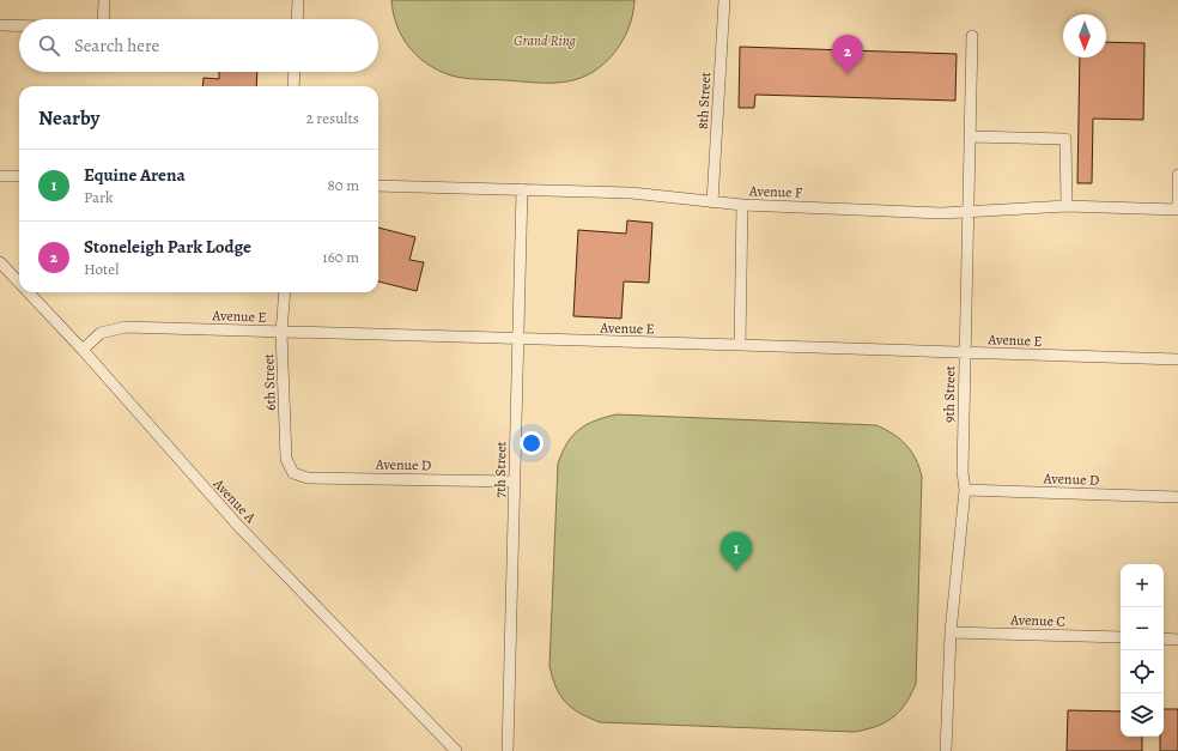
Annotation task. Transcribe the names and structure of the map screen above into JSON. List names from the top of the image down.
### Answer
{
  "streets": {
    "lane": [
      "8th Street",
      "Avenue F",
      "Avenue E",
      "6th Street",
      "9th Street",
      "Avenue D",
      "7th Street",
      "Avenue A",
      "Avenue C"
    ]
  },
  "crossings": [
    ["8th Street", "Avenue F"],
    ["Avenue F", "9th Street"],
    ["Avenue F", "7th Street"],
    ["Avenue E", "6th Street"],
    ["Avenue E", "9th Street"],
    ["Avenue E", "7th Street"],
    ["Avenue E", "Avenue A"],
    ["6th Street", "Avenue D"],
    ["9th Street", "Avenue D"],
    ["9th Street", "Avenue C"],
    ["Avenue D", "7th Street"]
  ],
  "parks": ["Grand Ring"],
  "north": "bottom",
  "page": {
    "search": "Search here",
    "pins": ["2", "1"],
    "heading": ["Nearby", "2 results"],
    "list": [
      {
        "mark": "1",
        "name": "Equine Arena",
        "note": "Park",
        "value": "80 m"
      },
      {
        "mark": "2",
        "name": "Stoneleigh Park Lodge",
        "note": "Hotel",
        "value": "160 m"
      }
    ],
    "map_buttons": ["+", "−"]
  }
}
